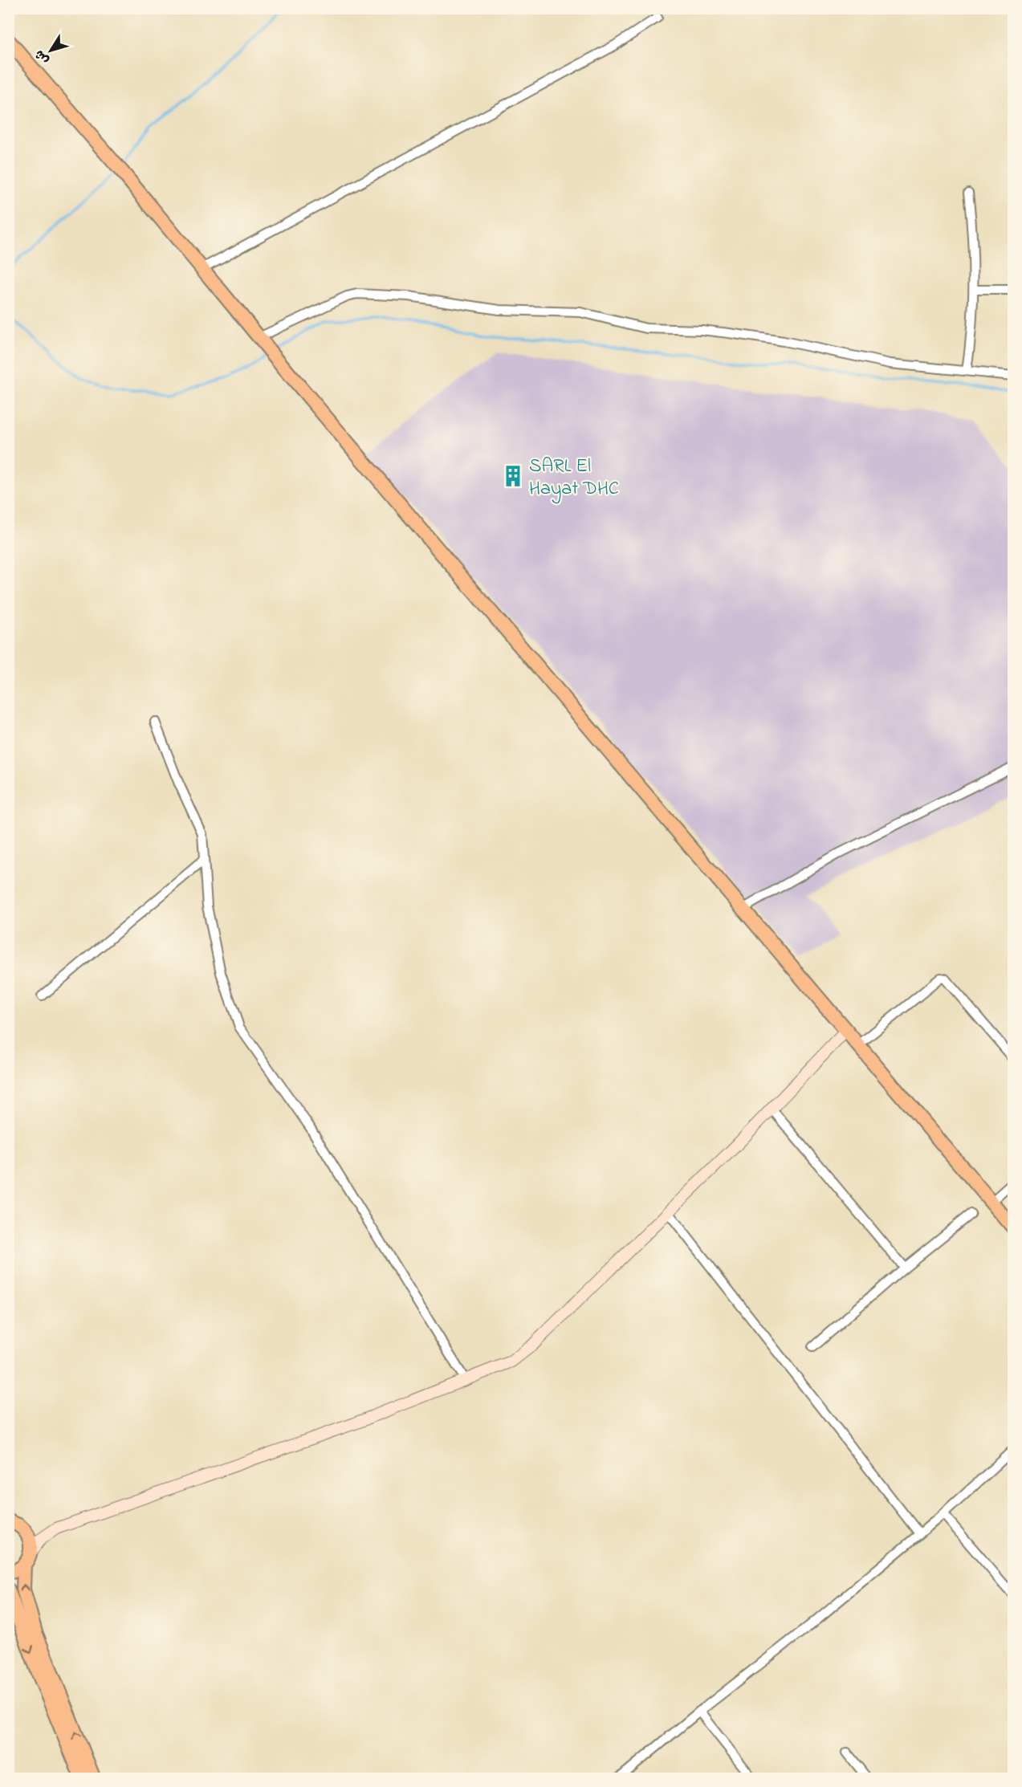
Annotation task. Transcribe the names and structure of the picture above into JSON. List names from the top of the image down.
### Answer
{
  "places": {
    "building": ["SARL El Hayat DHC"]
  },
  "north": "bottom left"
}
